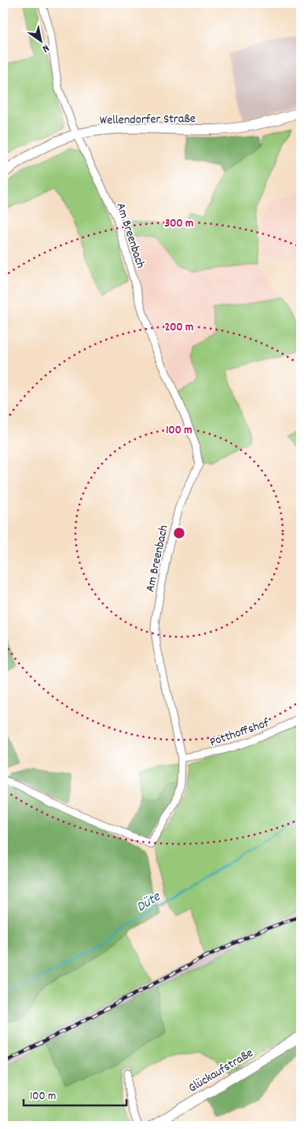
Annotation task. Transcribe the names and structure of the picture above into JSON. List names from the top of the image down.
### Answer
{
  "streets": {
    "street": [
      "Wellendorfer Straße",
      "Am Breenbach",
      "Potthoffshof",
      "Glückaufstraße"
    ]
  },
  "crossings": [
    ["Wellendorfer Straße", "Am Breenbach"],
    ["Am Breenbach", "Potthoffshof"]
  ],
  "water": ["Düte"],
  "scale_bar": "100 m",
  "north": "bottom right",
  "rings": ["300 m", "200 m", "100 m"]
}
